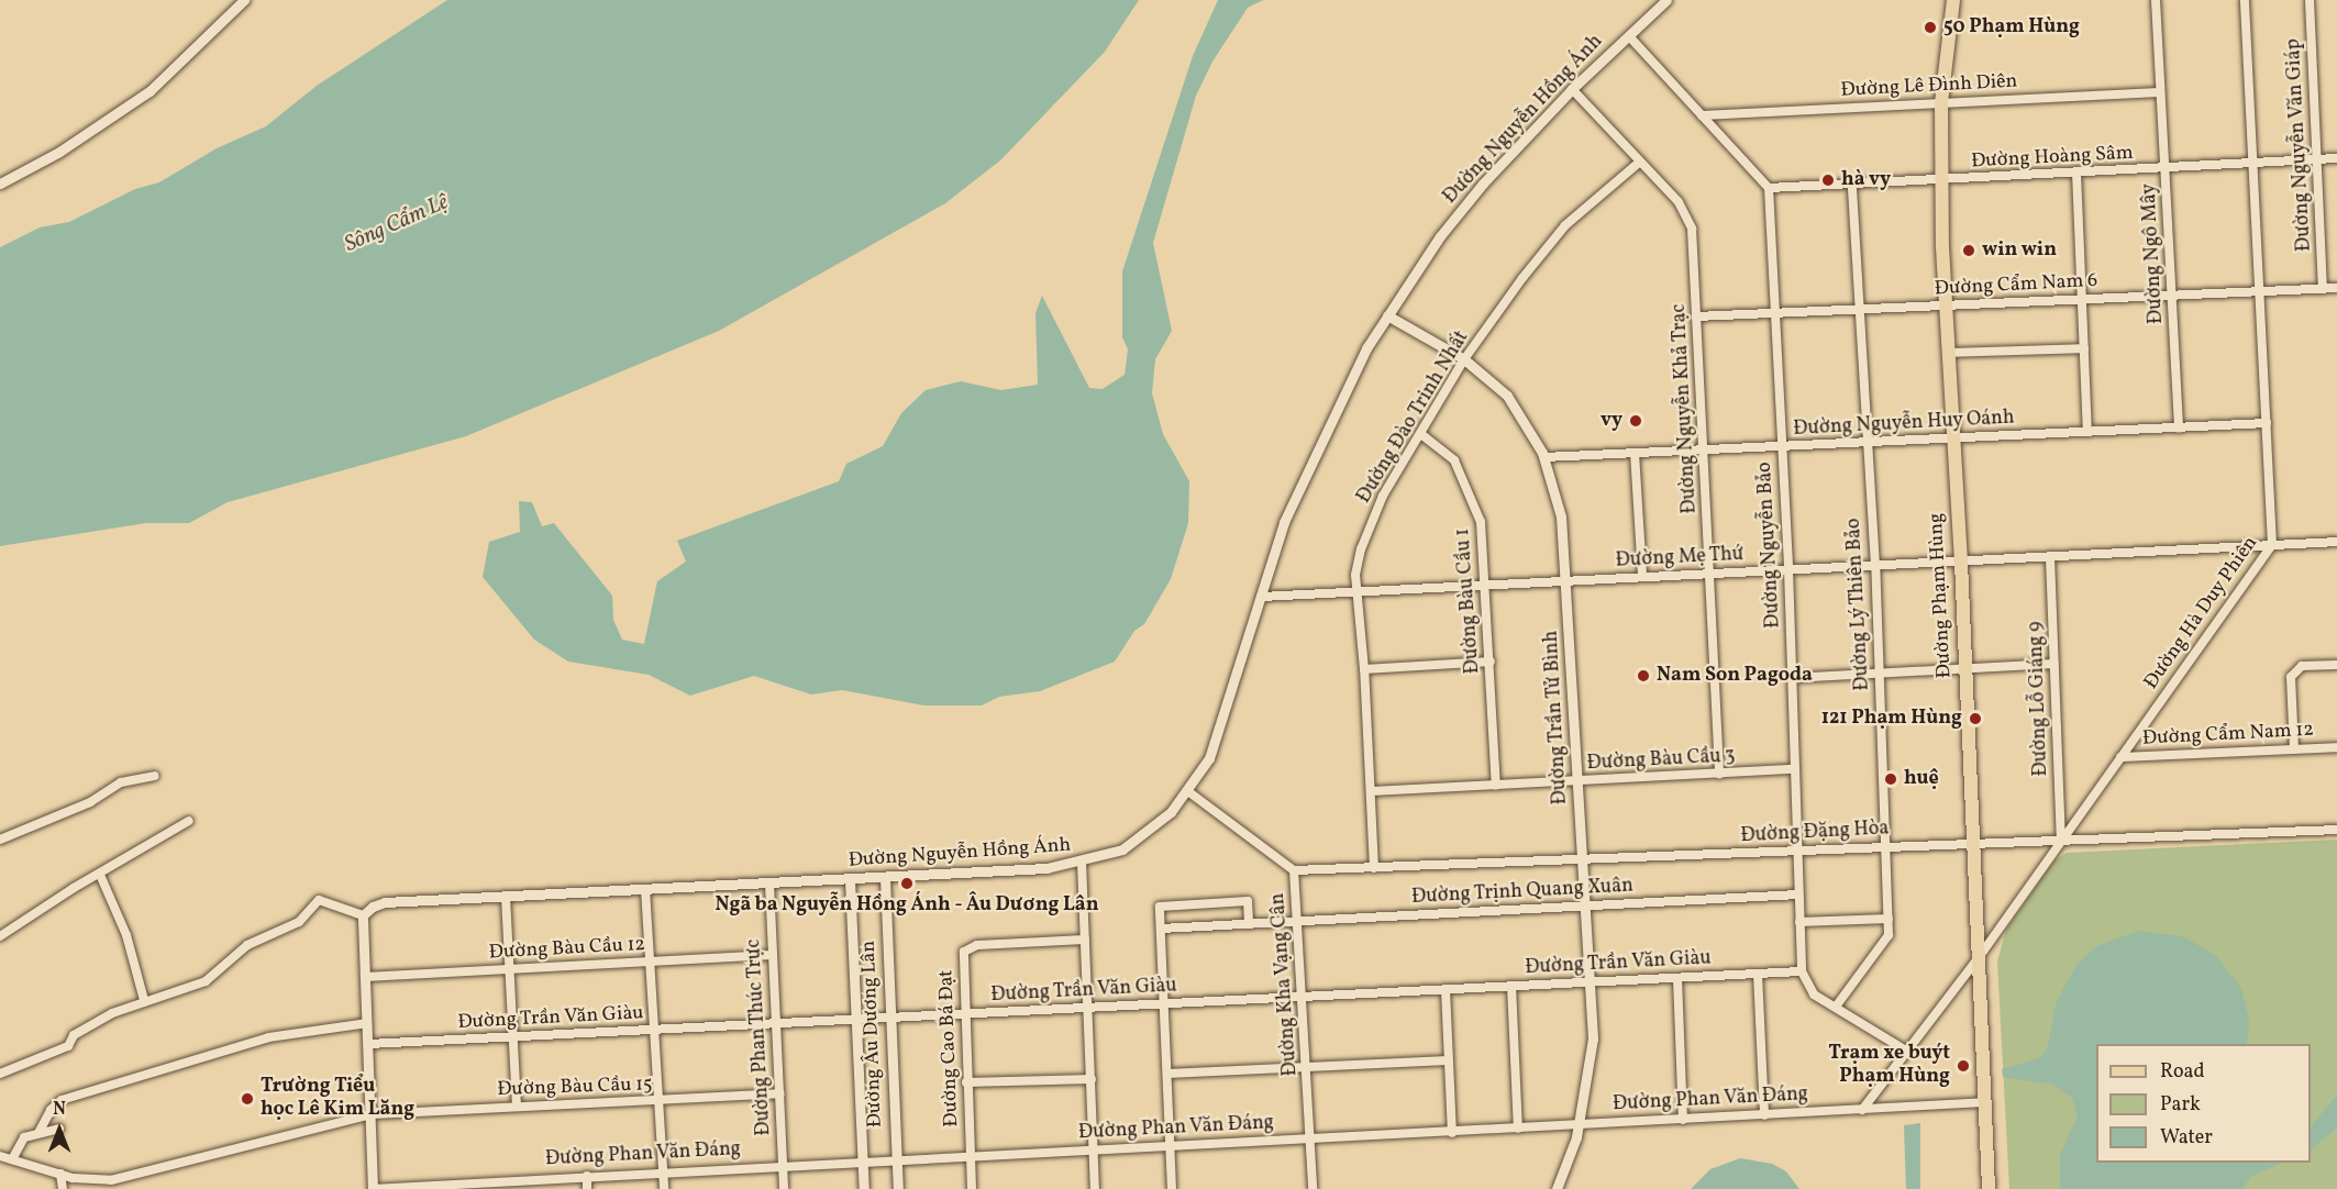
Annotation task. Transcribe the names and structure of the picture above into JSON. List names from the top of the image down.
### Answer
{
  "streets": {
    "main road": ["Đường Phạm Hùng"],
    "street": [
      "Đường Lê Đình Diên",
      "Đường Nguyễn Hồng Ánh",
      "Đường Nguyễn Văn Giáp",
      "Đường Hoàng Sâm",
      "Đường Ngô Mây",
      "Đường Cẩm Nam 6",
      "Đường Nguyễn Khả Trạc",
      "Đường Đào Trinh Nhất",
      "Đường Nguyễn Huy Oánh",
      "Đường Nguyễn Bảo",
      "Đường Mẹ Thứ",
      "Đường Bàu Cầu 1",
      "Đường Lý Thiên Bảo",
      "Đường Hà Duy Phiên",
      "Đường Lỗ Giáng 9",
      "Đường Trần Tử Bình",
      "Đường Cẩm Nam 12",
      "Đường Bàu Cầu 3",
      "Đường Đặng Hòa",
      "Đường Trịnh Quang Xuân",
      "Đường Bàu Cầu 12",
      "Đường Trần Văn Giàu",
      "Đường Kha Vạng Cân",
      "Đường Âu Dương Lân",
      "Đường Phan Thúc Trực",
      "Đường Cao Bá Đạt",
      "Đường Bàu Cầu 15",
      "Đường Phan Văn Đáng"
    ]
  },
  "crossings": [
    ["Đường Lê Đình Diên", "Đường Ngô Mây"],
    ["Đường Lê Đình Diên", "Đường Phạm Hùng"],
    ["Đường Nguyễn Hồng Ánh", "Đường Nguyễn Khả Trạc"],
    ["Đường Nguyễn Hồng Ánh", "Đường Mẹ Thứ"],
    ["Đường Nguyễn Hồng Ánh", "Đường Trần Tử Bình"],
    ["Đường Nguyễn Hồng Ánh", "Đường Kha Vạng Cân"],
    ["Đường Nguyễn Hồng Ánh", "Đường Âu Dương Lân"],
    ["Đường Nguyễn Hồng Ánh", "Đường Phan Thúc Trực"],
    ["Đường Nguyễn Văn Giáp", "Đường Hoàng Sâm"],
    ["Đường Nguyễn Văn Giáp", "Đường Cẩm Nam 6"],
    ["Đường Hoàng Sâm", "Đường Ngô Mây"],
    ["Đường Hoàng Sâm", "Đường Nguyễn Bảo"],
    ["Đường Hoàng Sâm", "Đường Phạm Hùng"],
    ["Đường Hoàng Sâm", "Đường Lý Thiên Bảo"],
    ["Đường Hoàng Sâm", "Đường Hà Duy Phiên"],
    ["Đường Ngô Mây", "Đường Cẩm Nam 6"],
    ["Đường Ngô Mây", "Đường Nguyễn Huy Oánh"],
    ["Đường Cẩm Nam 6", "Đường Nguyễn Khả Trạc"],
    ["Đường Cẩm Nam 6", "Đường Nguyễn Bảo"],
    ["Đường Cẩm Nam 6", "Đường Phạm Hùng"],
    ["Đường Cẩm Nam 6", "Đường Lý Thiên Bảo"],
    ["Đường Cẩm Nam 6", "Đường Hà Duy Phiên"],
    ["Đường Nguyễn Khả Trạc", "Đường Đào Trinh Nhất"],
    ["Đường Nguyễn Khả Trạc", "Đường Nguyễn Huy Oánh"],
    ["Đường Nguyễn Khả Trạc", "Đường Mẹ Thứ"],
    ["Đường Nguyễn Khả Trạc", "Đường Bàu Cầu 3"],
    ["Đường Đào Trinh Nhất", "Đường Mẹ Thứ"],
    ["Đường Đào Trinh Nhất", "Đường Bàu Cầu 1"],
    ["Đường Đào Trinh Nhất", "Đường Trần Tử Bình"],
    ["Đường Đào Trinh Nhất", "Đường Bàu Cầu 3"],
    ["Đường Đào Trinh Nhất", "Đường Đặng Hòa"],
    ["Đường Nguyễn Huy Oánh", "Đường Nguyễn Bảo"],
    ["Đường Nguyễn Huy Oánh", "Đường Phạm Hùng"],
    ["Đường Nguyễn Huy Oánh", "Đường Lý Thiên Bảo"],
    ["Đường Nguyễn Huy Oánh", "Đường Hà Duy Phiên"],
    ["Đường Nguyễn Huy Oánh", "Đường Trần Tử Bình"],
    ["Đường Nguyễn Bảo", "Đường Mẹ Thứ"],
    ["Đường Nguyễn Bảo", "Đường Bàu Cầu 3"],
    ["Đường Nguyễn Bảo", "Đường Đặng Hòa"],
    ["Đường Nguyễn Bảo", "Đường Trịnh Quang Xuân"],
    ["Đường Nguyễn Bảo", "Đường Trần Văn Giàu"],
    ["Đường Mẹ Thứ", "Đường Phạm Hùng"],
    ["Đường Mẹ Thứ", "Đường Bàu Cầu 1"],
    ["Đường Mẹ Thứ", "Đường Lý Thiên Bảo"],
    ["Đường Mẹ Thứ", "Đường Hà Duy Phiên"],
    ["Đường Mẹ Thứ", "Đường Lỗ Giáng 9"],
    ["Đường Mẹ Thứ", "Đường Trần Tử Bình"],
    ["Đường Phạm Hùng", "Đường Hà Duy Phiên"],
    ["Đường Phạm Hùng", "Đường Đặng Hòa"],
    ["Đường Phạm Hùng", "Đường Phan Văn Đáng"],
    ["Đường Bàu Cầu 1", "Đường Bàu Cầu 3"],
    ["Đường Lý Thiên Bảo", "Đường Đặng Hòa"],
    ["Đường Hà Duy Phiên", "Đường Lỗ Giáng 9"],
    ["Đường Hà Duy Phiên", "Đường Cẩm Nam 12"],
    ["Đường Hà Duy Phiên", "Đường Đặng Hòa"],
    ["Đường Hà Duy Phiên", "Đường Phan Văn Đáng"],
    ["Đường Lỗ Giáng 9", "Đường Đặng Hòa"],
    ["Đường Trần Tử Bình", "Đường Bàu Cầu 3"],
    ["Đường Trần Tử Bình", "Đường Đặng Hòa"],
    ["Đường Trần Tử Bình", "Đường Trịnh Quang Xuân"],
    ["Đường Trần Tử Bình", "Đường Trần Văn Giàu"],
    ["Đường Trần Tử Bình", "Đường Phan Văn Đáng"],
    ["Đường Đặng Hòa", "Đường Kha Vạng Cân"],
    ["Đường Trịnh Quang Xuân", "Đường Kha Vạng Cân"],
    ["Đường Bàu Cầu 12", "Đường Phan Thúc Trực"],
    ["Đường Trần Văn Giàu", "Đường Kha Vạng Cân"],
    ["Đường Trần Văn Giàu", "Đường Âu Dương Lân"],
    ["Đường Trần Văn Giàu", "Đường Phan Thúc Trực"],
    ["Đường Trần Văn Giàu", "Đường Cao Bá Đạt"],
    ["Đường Kha Vạng Cân", "Đường Phan Văn Đáng"],
    ["Đường Âu Dương Lân", "Đường Phan Văn Đáng"],
    ["Đường Phan Thúc Trực", "Đường Bàu Cầu 15"],
    ["Đường Phan Thúc Trực", "Đường Phan Văn Đáng"],
    ["Đường Cao Bá Đạt", "Đường Phan Văn Đáng"]
  ],
  "water": ["Sông Cẩm Lệ"],
  "places": [
    "50 Phạm Hùng",
    "hà vy",
    "win win",
    "vy",
    "Nam Son Pagoda",
    "121 Phạm Hùng",
    "huệ",
    "Ngã ba Nguyễn Hồng Ánh - Âu Dương Lân",
    "Trạm xe buýt Phạm Hùng",
    "Trường Tiểu học Lê Kim Lăng"
  ],
  "legend": ["Road", "Park", "Water"],
  "north": "top"
}
